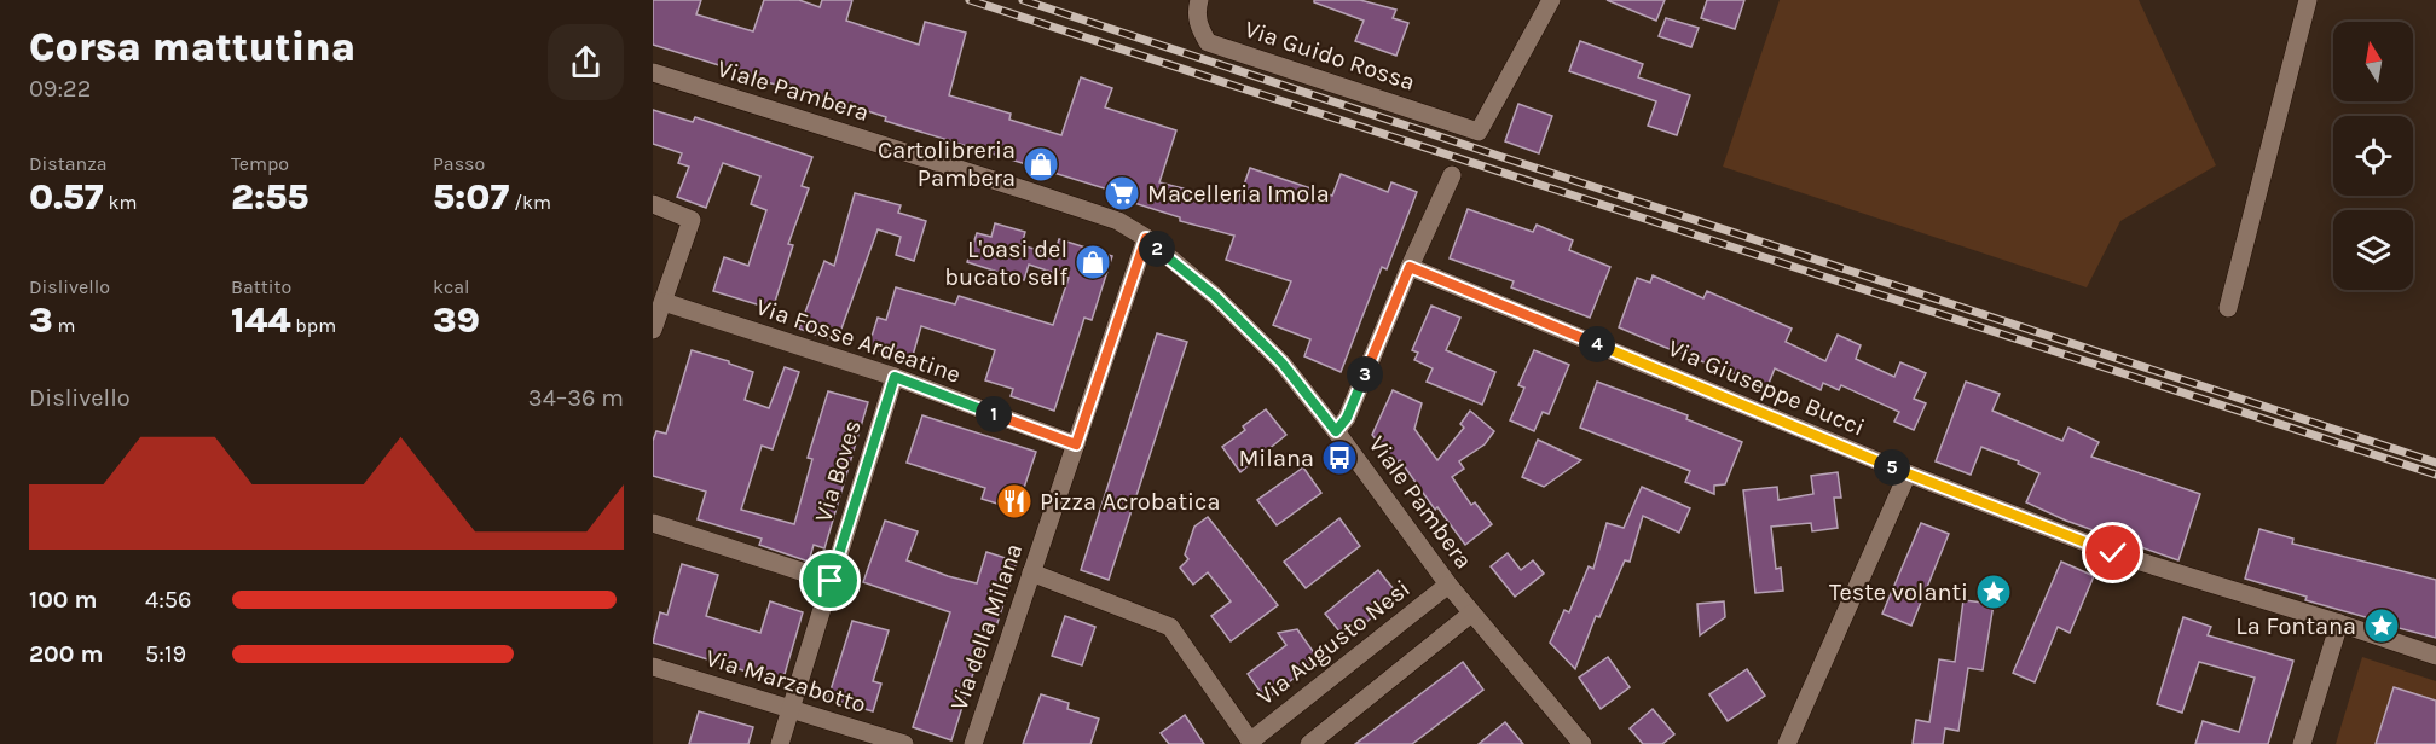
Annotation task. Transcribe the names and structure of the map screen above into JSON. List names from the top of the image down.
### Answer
{
  "streets": {
    "street": [
      "Via Guido Rossa",
      "Viale Pambera",
      "Via Fosse Ardeatine",
      "Via Giuseppe Bucci",
      "Via Boves",
      "Via della Milana",
      "Via Augusto Nesi",
      "Via Marzabotto"
    ]
  },
  "crossings": [
    ["Viale Pambera", "Via della Milana"],
    ["Viale Pambera", "Via Augusto Nesi"],
    ["Via Fosse Ardeatine", "Via Boves"],
    ["Via Fosse Ardeatine", "Via della Milana"],
    ["Via Boves", "Via Marzabotto"]
  ],
  "places": {
    "shop": ["Cartolibreria Pambera", "L'oasi del bucato self"],
    "supermarket": ["Macelleria Imola"],
    "bus stop": ["Milana"],
    "restaurant": ["Pizza Acrobatica"],
    "place": ["Teste volanti", "La Fontana"]
  },
  "north": "top",
  "page": {
    "heading": ["Corsa mattutina", "09:22"],
    "stats": [
      ["Distanza", "0.57 km"],
      ["Tempo", "2:55"],
      ["Passo", "5:07 /km"],
      ["Dislivello", "3 m"],
      ["Battito", "144 bpm"],
      ["kcal", "39"]
    ],
    "pins": [
      "2",
      "4",
      "3",
      "1",
      "5"
    ],
    "chart": ["Dislivello", "34–36 m"],
    "list": [
      {
        "name": "100 m",
        "note": "4:56"
      },
      {
        "name": "200 m",
        "note": "5:19"
      }
    ]
  }
}
